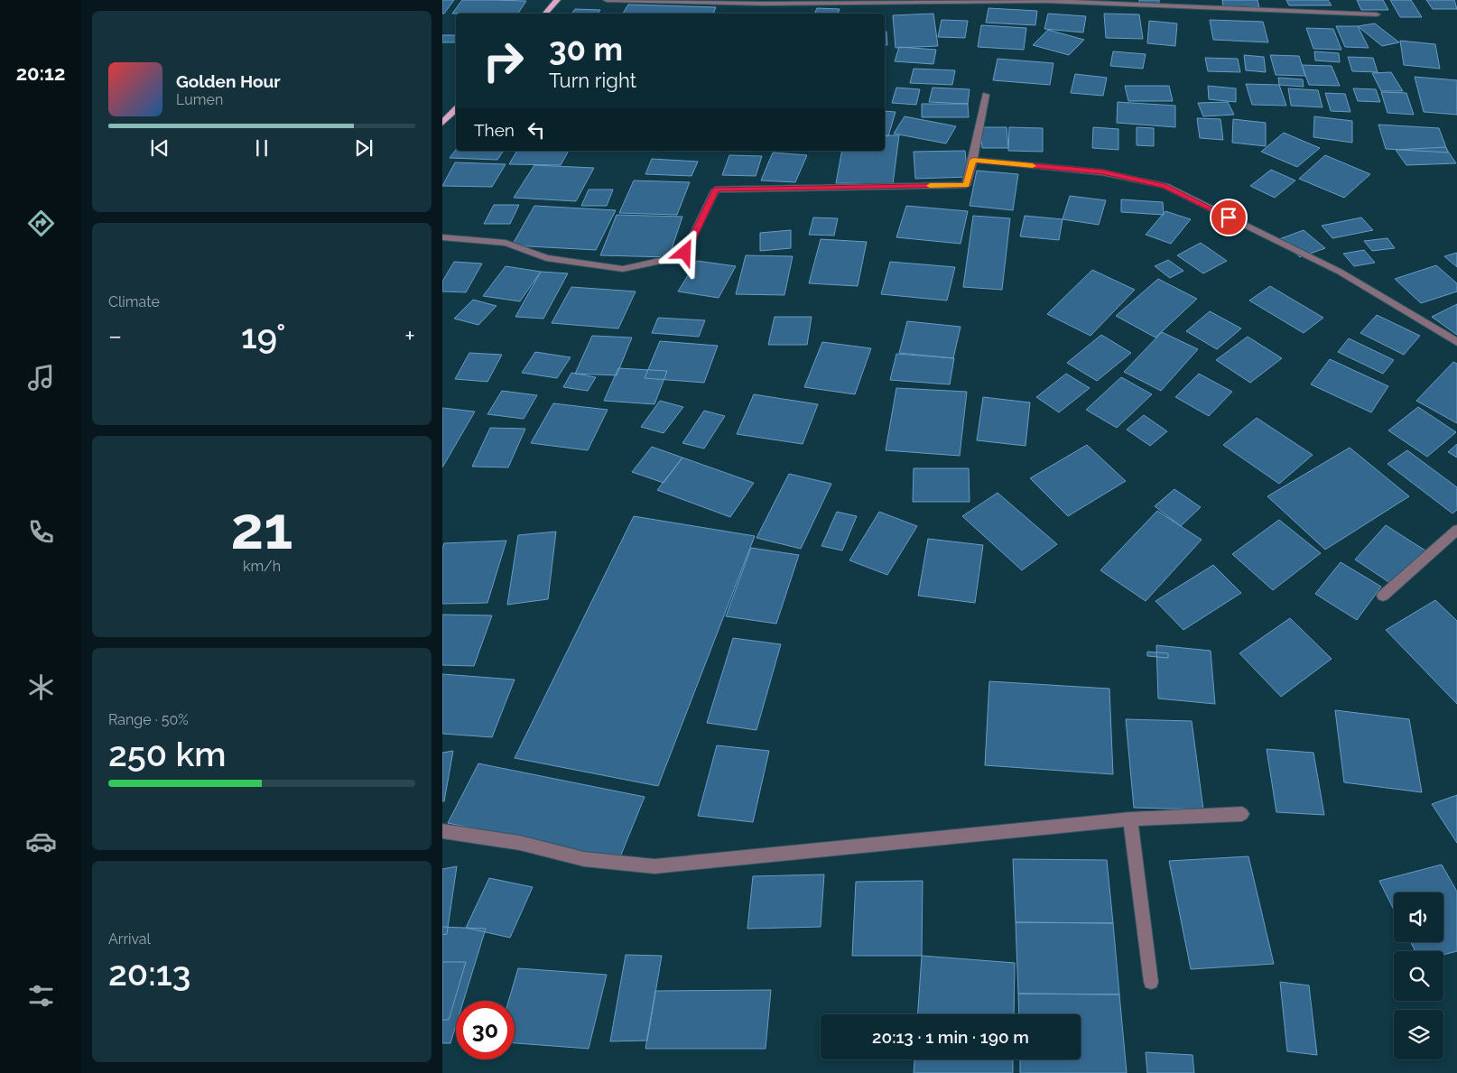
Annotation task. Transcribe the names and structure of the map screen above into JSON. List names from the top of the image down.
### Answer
{
  "page": {
    "tabs": "20:12",
    "turn": ["30 m", "Turn right"],
    "song": ["Golden Hour", "Lumen"],
    "then": "Then",
    "tile": [
      "Climate",
      ["21", "km/h"],
      ["Range · 50%", "250 km"],
      ["Arrival", "20:13"]
    ],
    "heat": ["−", "19°", "+"],
    "limit": "30",
    "trip": "20:13 · 1 min · 190 m"
  }
}
